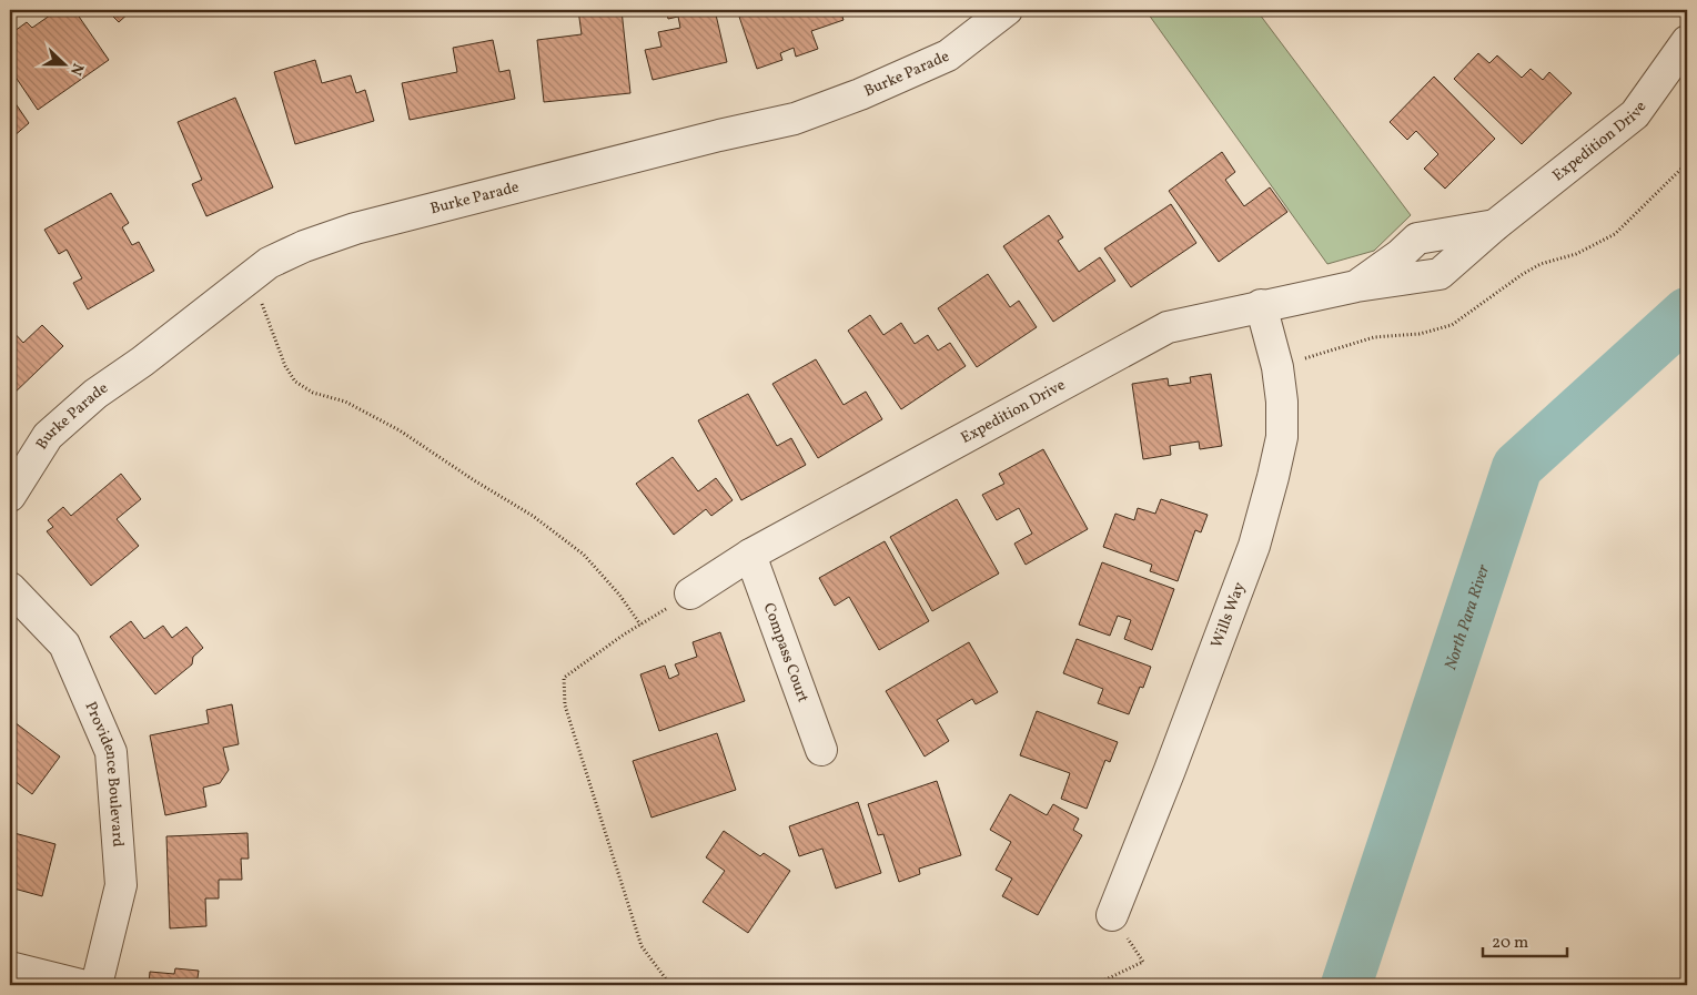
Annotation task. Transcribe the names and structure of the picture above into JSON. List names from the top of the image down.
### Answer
{
  "streets": {
    "street": [
      "Burke Parade",
      "Expedition Drive",
      "Wills Way",
      "Compass Court",
      "Providence Boulevard"
    ]
  },
  "crossings": [
    ["Expedition Drive", "Wills Way"],
    ["Expedition Drive", "Compass Court"]
  ],
  "water": ["North Para River"],
  "scale_bar": "20 m",
  "north": "right"
}
